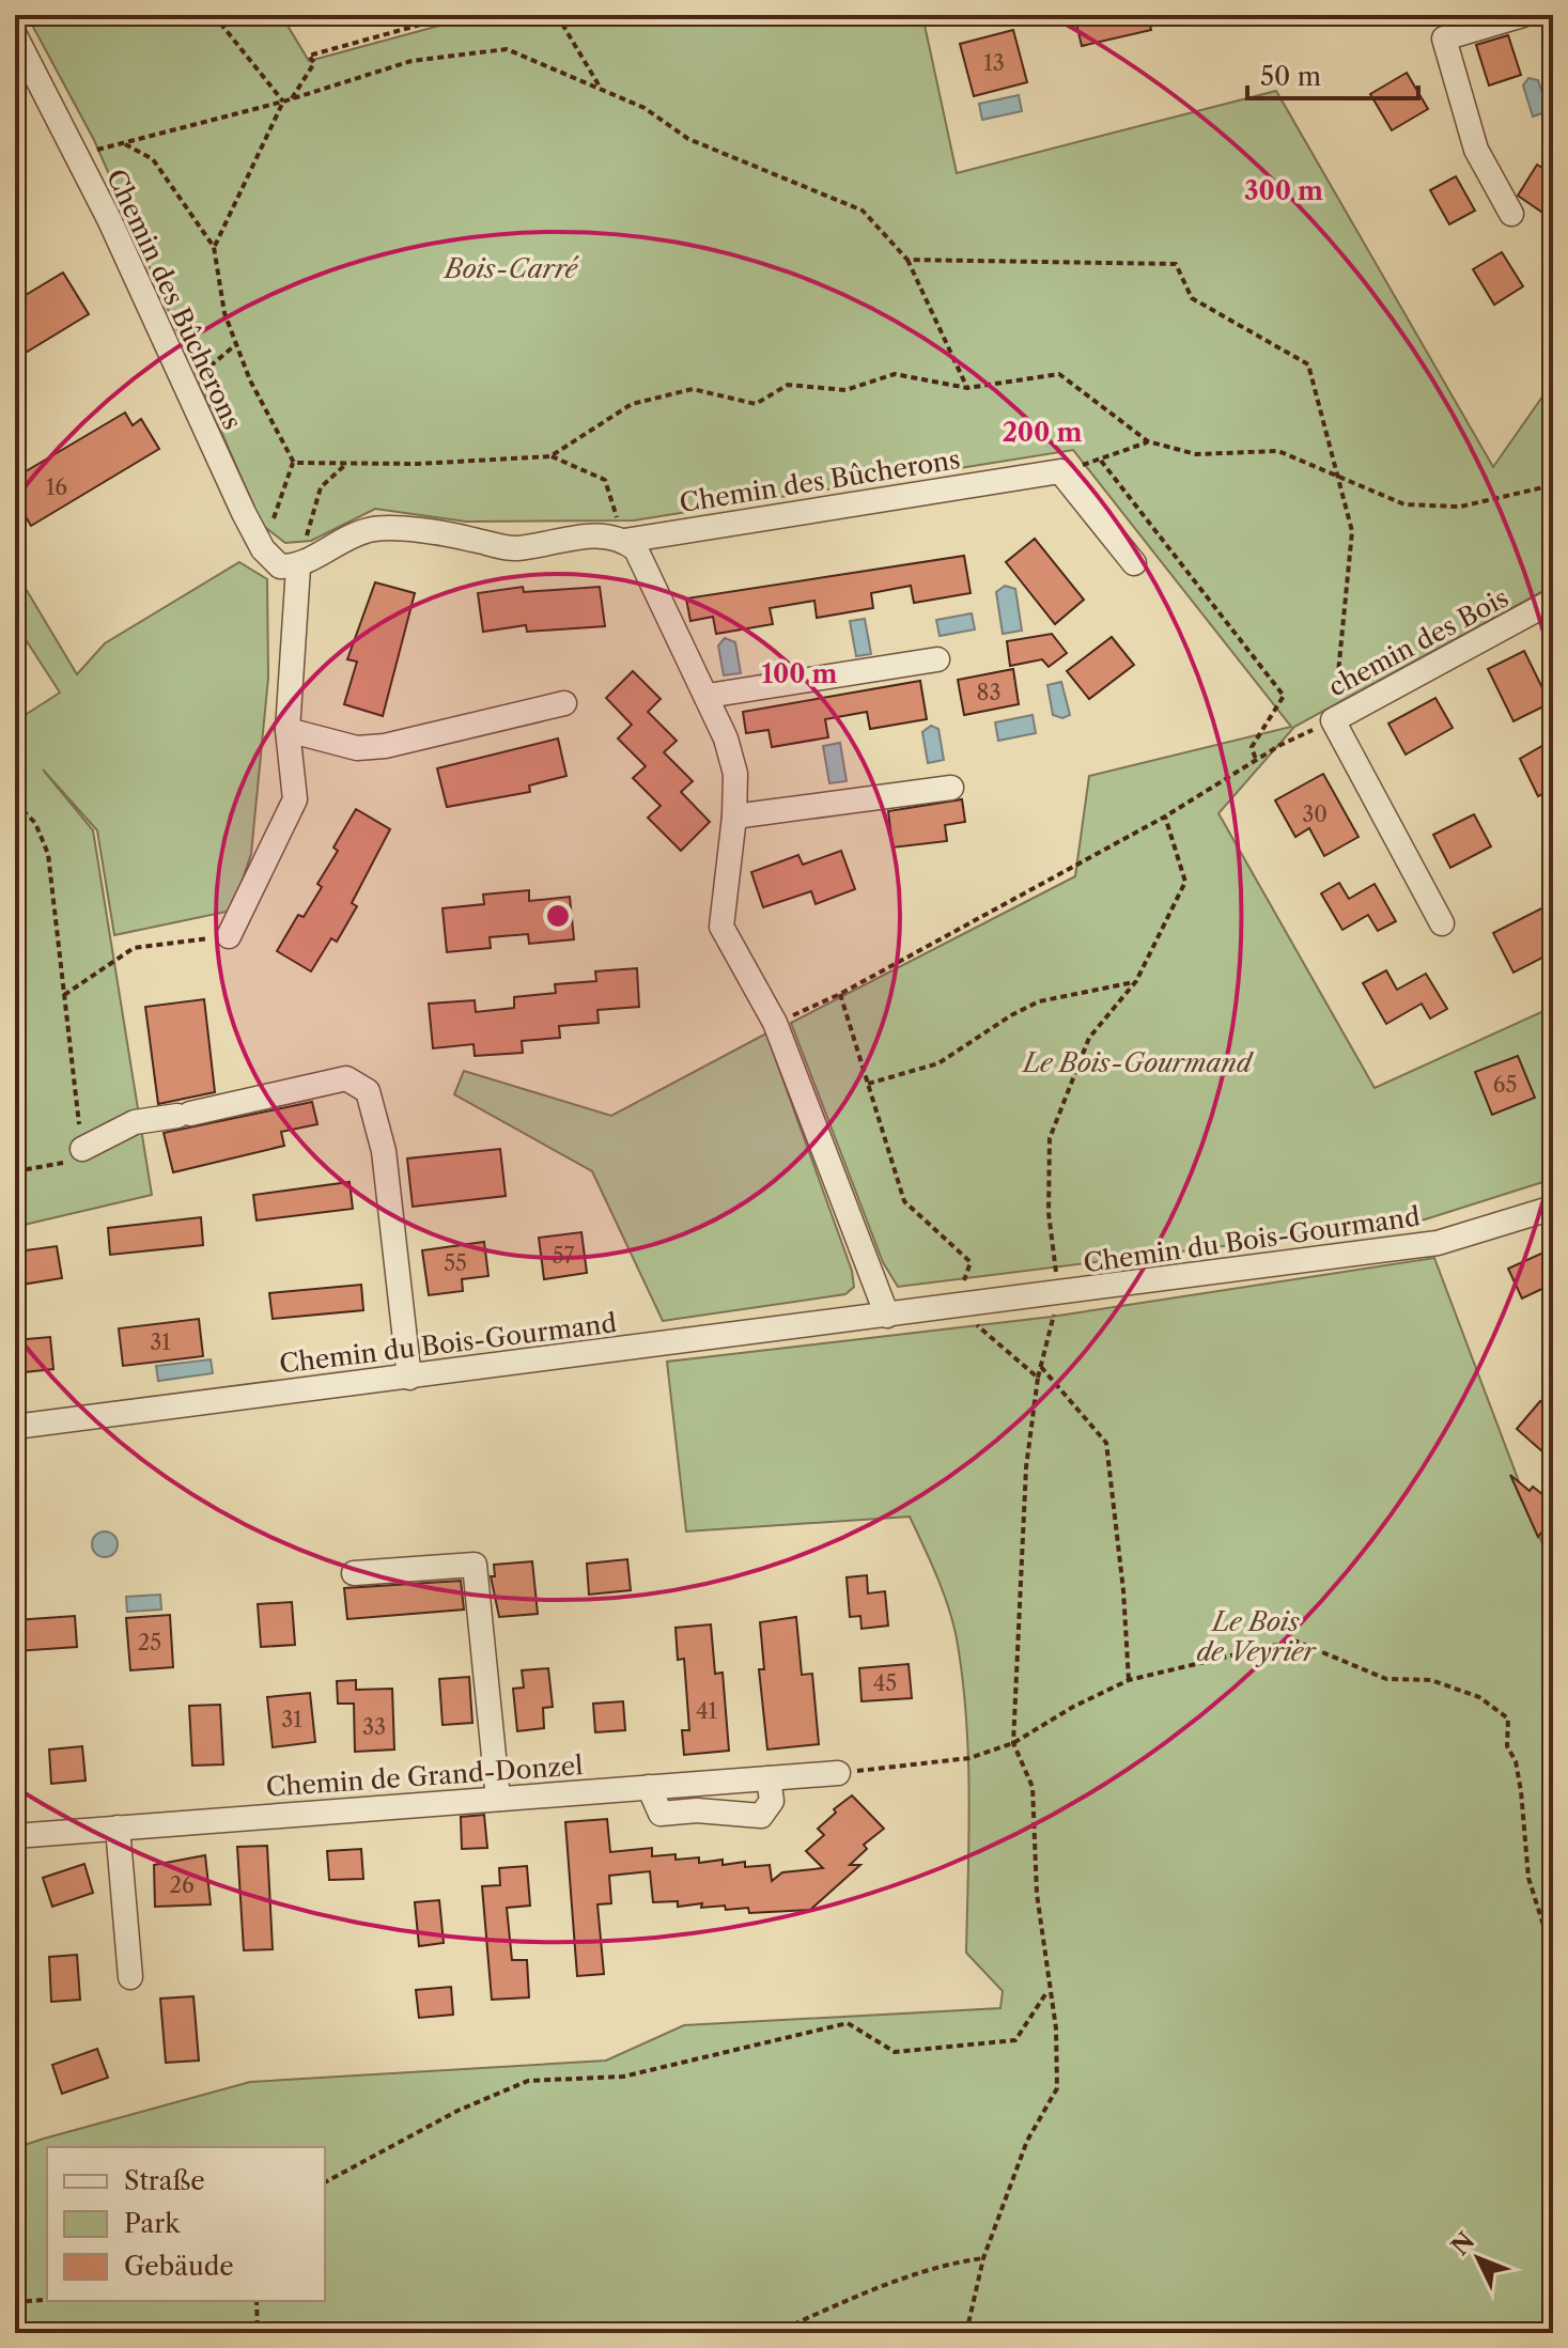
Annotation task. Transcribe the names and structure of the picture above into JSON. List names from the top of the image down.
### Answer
{
  "streets": {
    "street": [
      "Chemin des Bûcherons",
      "chemin des Bois",
      "Chemin du Bois-Gourmand",
      "Chemin de Grand-Donzel"
    ]
  },
  "parks": ["Bois-Carré", "Le Bois-Gourmand", "Le Bois de Veyrier"],
  "house_numbers": [
    "13",
    "16",
    "83",
    "30",
    "65",
    "57",
    "55",
    "31",
    "25",
    "45",
    "41",
    "31",
    "33",
    "26"
  ],
  "legend": ["Straße", "Park", "Gebäude"],
  "scale_bar": "50 m",
  "north": "top left",
  "rings": ["300 m", "200 m", "100 m"]
}
